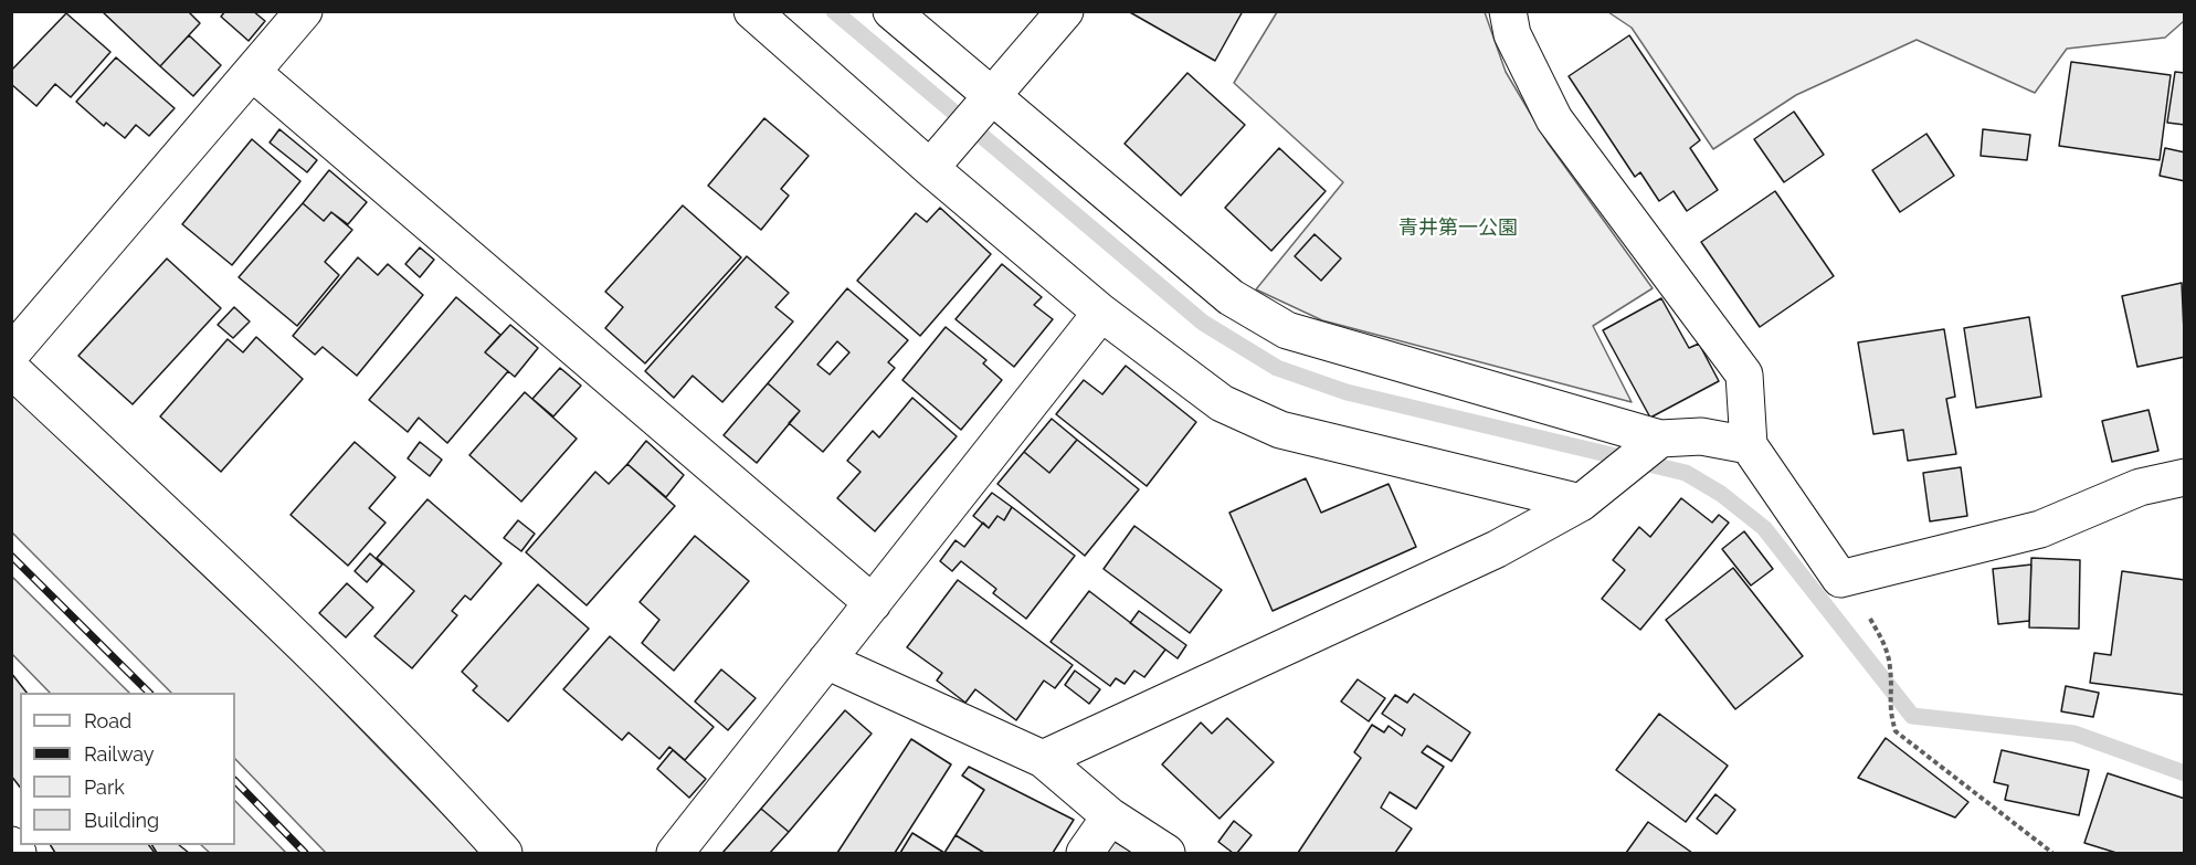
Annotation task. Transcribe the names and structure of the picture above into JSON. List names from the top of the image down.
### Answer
{
  "parks": ["青井第一公園"],
  "legend": [
    "Road",
    "Railway",
    "Park",
    "Building"
  ]
}
